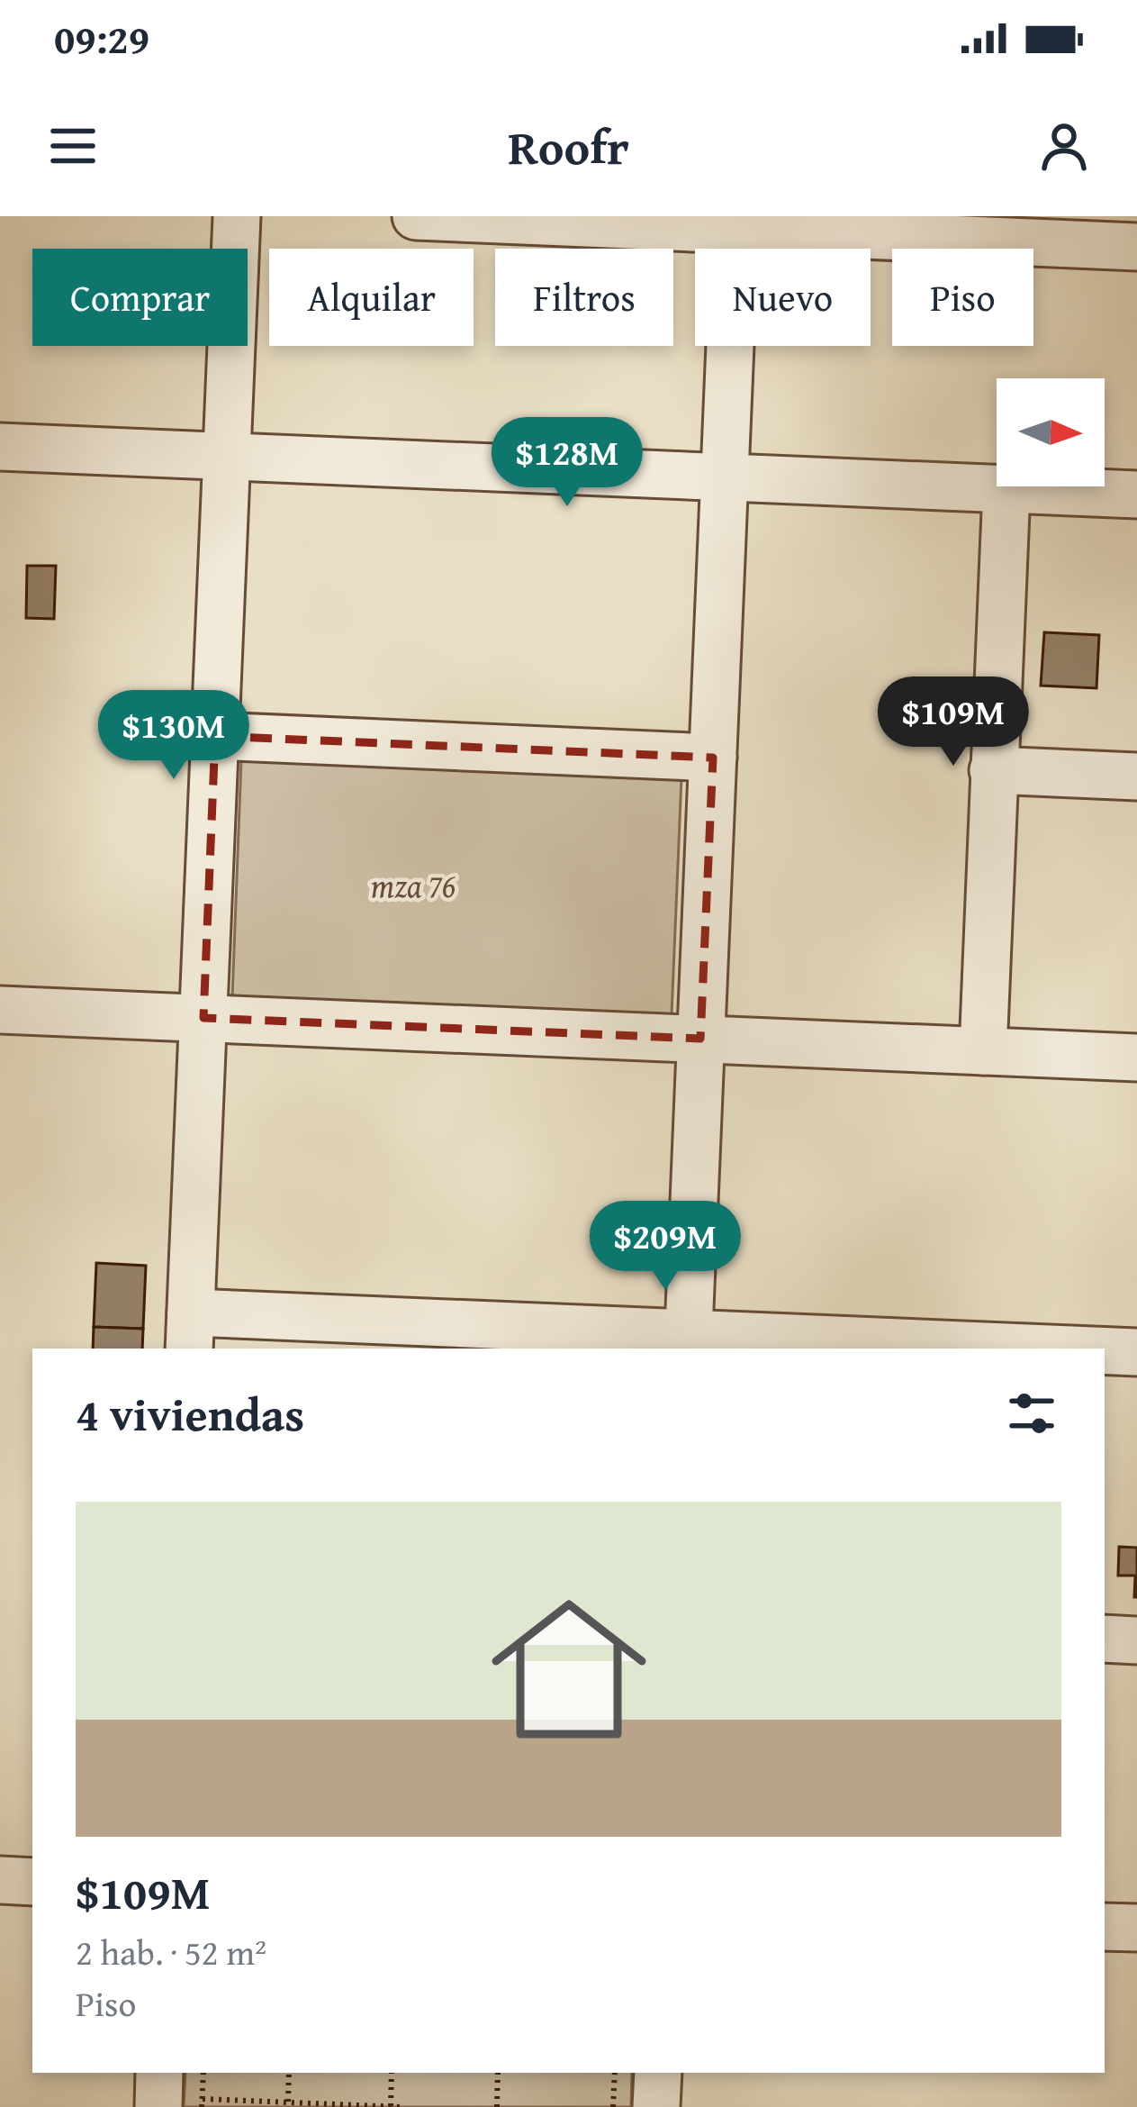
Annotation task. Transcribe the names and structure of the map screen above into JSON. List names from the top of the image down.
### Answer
{
  "parks": ["mza 76"],
  "north": "right",
  "page": {
    "status": "09:29",
    "header": "Roofr",
    "chip": [
      "Comprar",
      "Alquilar",
      "Filtros",
      "Nuevo",
      "Piso"
    ],
    "price": [
      "$128M",
      "$109M",
      "$130M",
      "$209M"
    ],
    "heading": "4 viviendas",
    "list": [
      {
        "name": "$109M",
        "note": "2 hab. · 52 m² · Piso"
      }
    ]
  }
}
